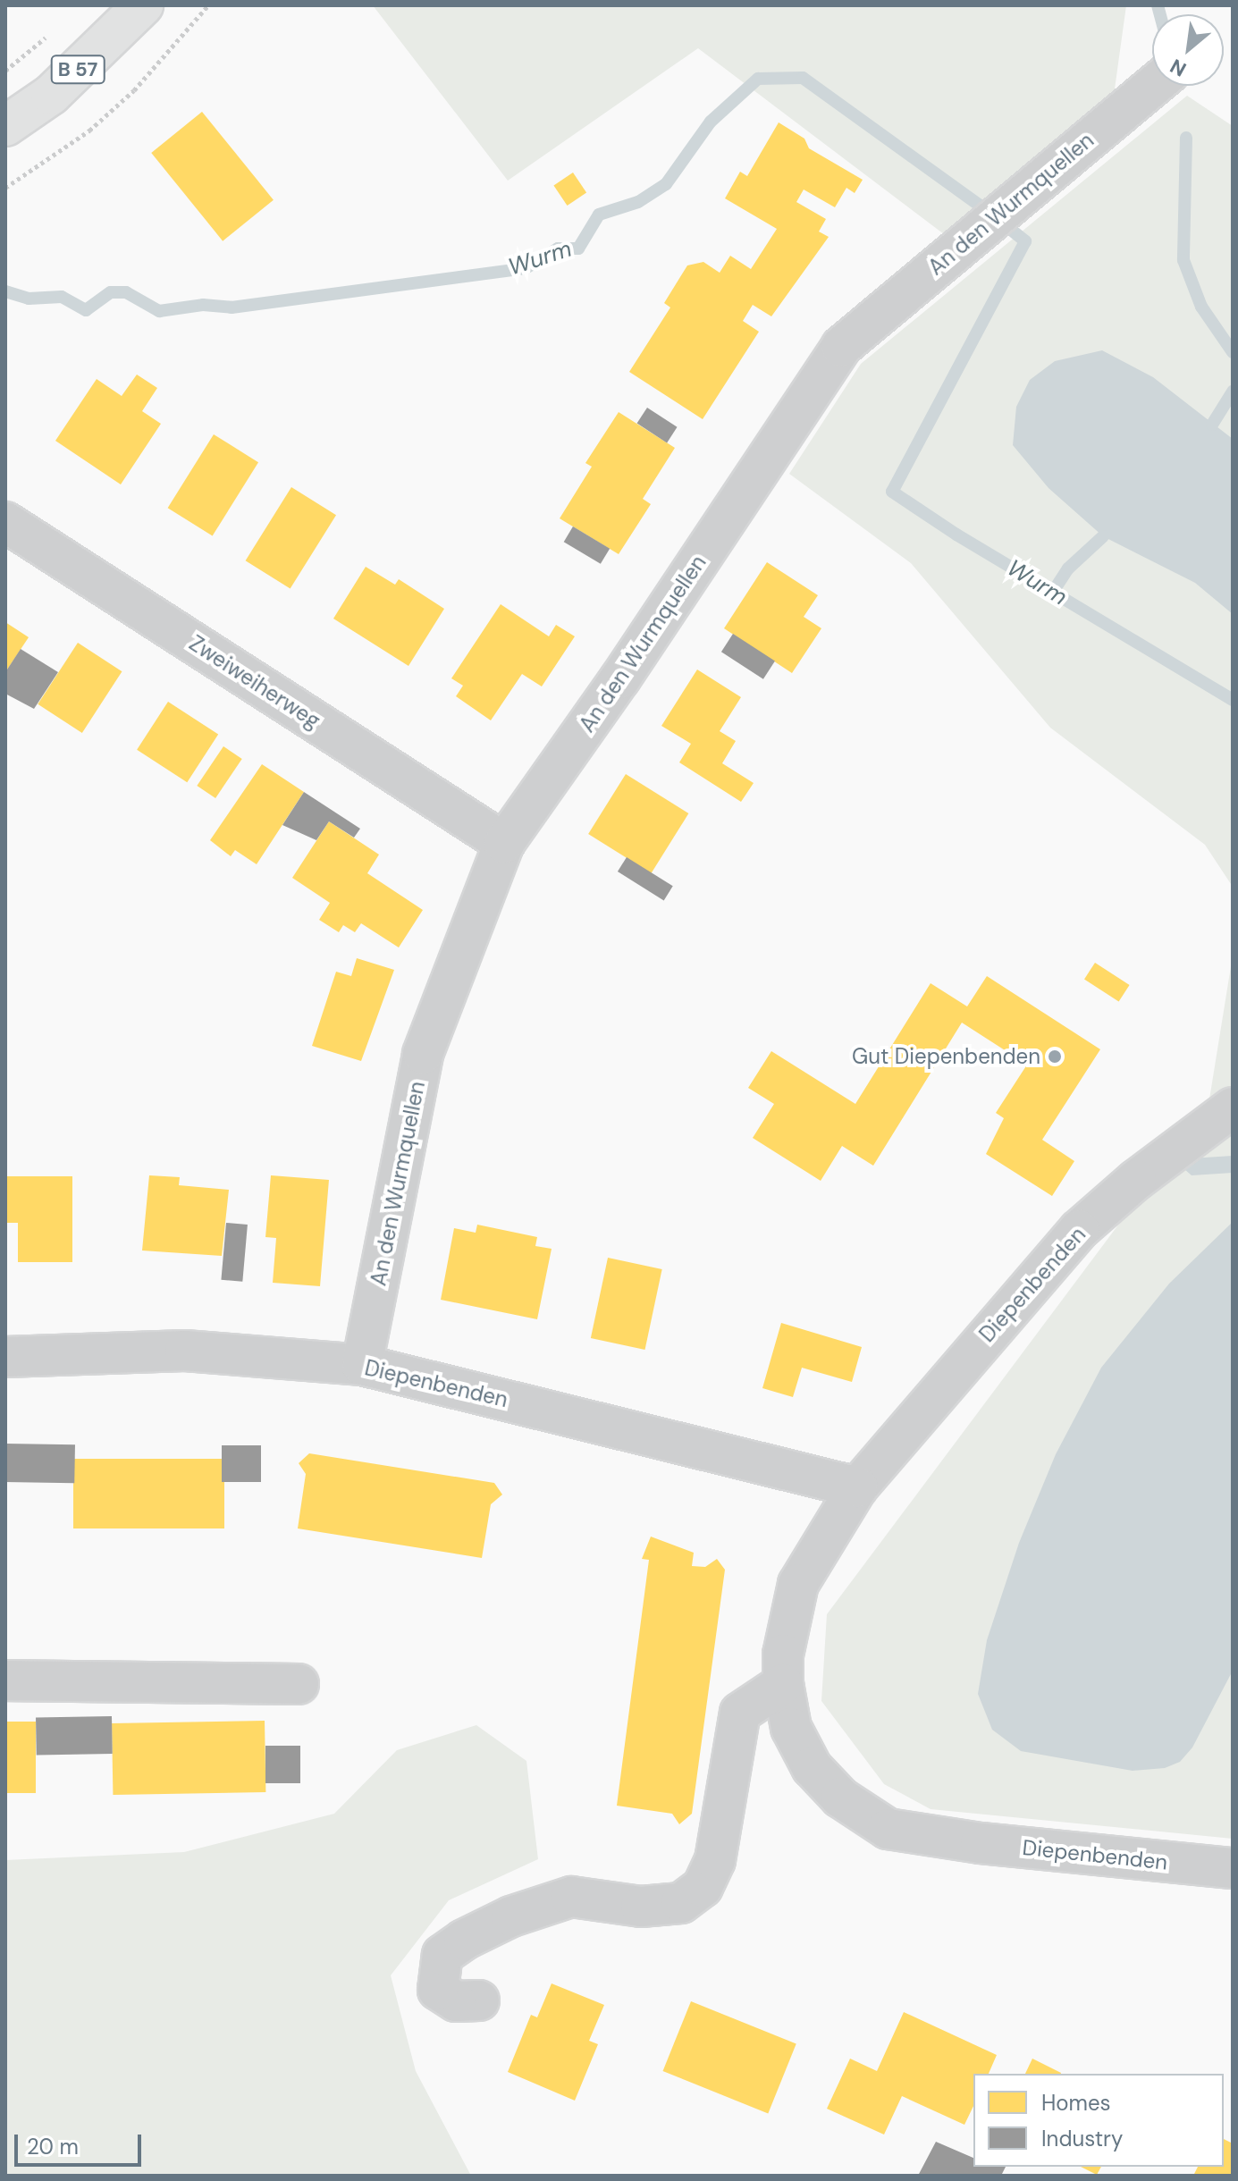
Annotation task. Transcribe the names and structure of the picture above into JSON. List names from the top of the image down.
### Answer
{
  "streets": {
    "main road": ["B 57"],
    "street": ["An den Wurmquellen", "Zweiweiherweg", "Diepenbenden"]
  },
  "crossings": [
    ["An den Wurmquellen", "Zweiweiherweg"],
    ["An den Wurmquellen", "Diepenbenden"]
  ],
  "water": ["Wurm"],
  "places": ["Gut Diepenbenden"],
  "legend": ["Homes", "Industry"],
  "scale_bar": "20 m",
  "north": "bottom left"
}
